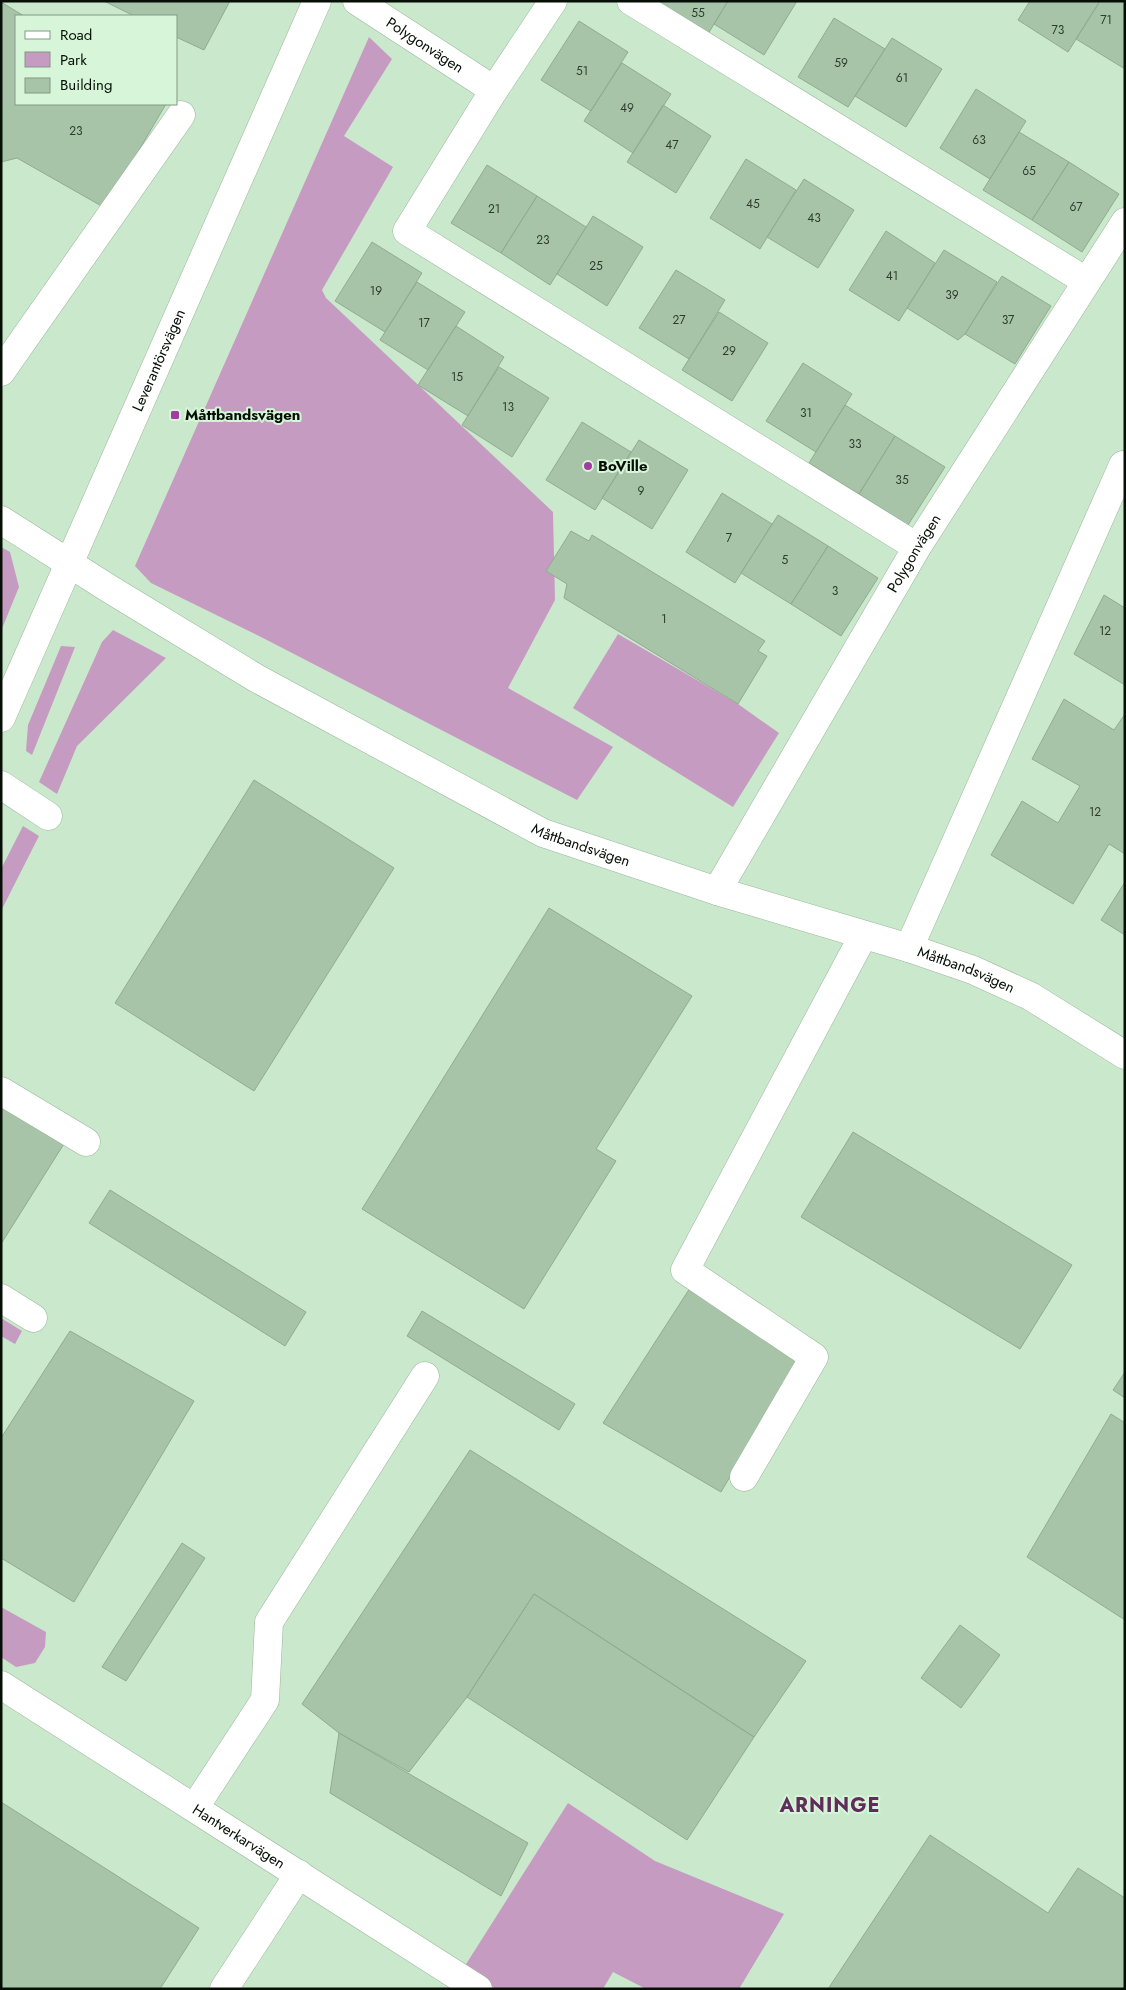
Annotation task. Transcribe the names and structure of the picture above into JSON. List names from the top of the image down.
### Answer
{
  "streets": {
    "street": [
      "Polygonvägen",
      "Leverantörsvägen",
      "Måttbandsvägen",
      "Hantverkarvägen"
    ]
  },
  "crossings": [
    ["Polygonvägen", "Måttbandsvägen"],
    ["Leverantörsvägen", "Måttbandsvägen"]
  ],
  "districts": ["ARNINGE"],
  "places": {
    "transit": ["Måttbandsvägen"],
    "other": ["BoVille"]
  },
  "house_numbers": [
    "55",
    "71",
    "73",
    "59",
    "51",
    "61",
    "49",
    "23",
    "63",
    "47",
    "65",
    "45",
    "67",
    "21",
    "43",
    "23",
    "25",
    "41",
    "19",
    "39",
    "27",
    "37",
    "17",
    "29",
    "15",
    "13",
    "31",
    "33",
    "35",
    "9",
    "7",
    "5",
    "3",
    "1",
    "12",
    "12"
  ],
  "legend": ["Road", "Park", "Building"]
}
